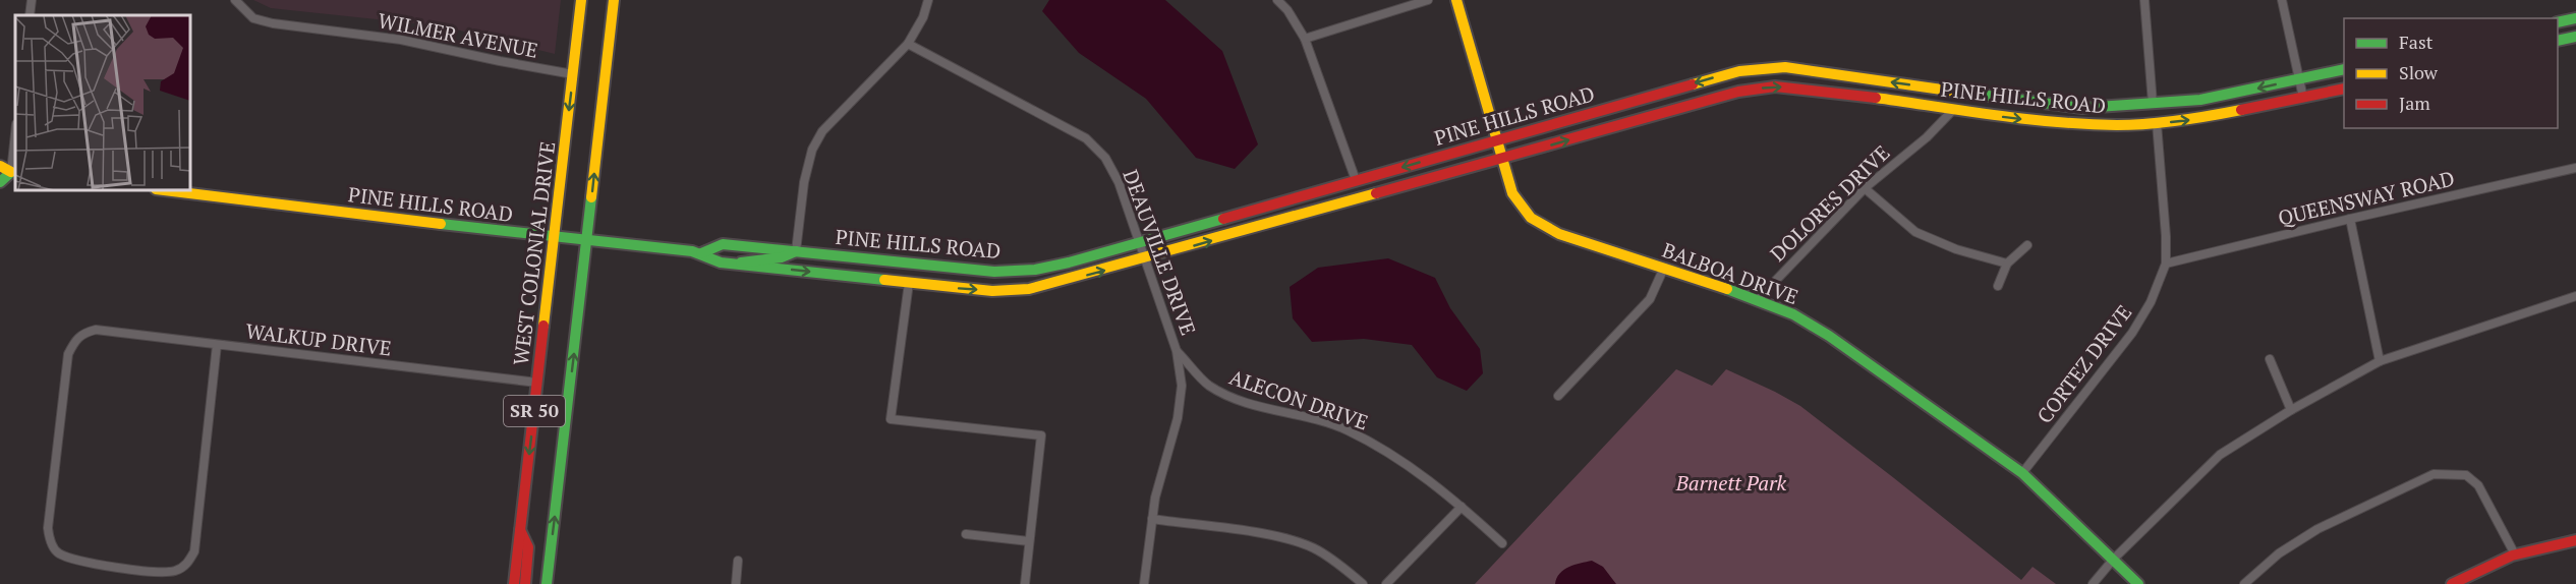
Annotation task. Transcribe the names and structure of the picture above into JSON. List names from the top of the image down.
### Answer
{
  "streets": {
    "main road": [
      "PINE HILLS ROAD",
      "WEST COLONIAL DRIVE",
      "BALBOA DRIVE",
      "SR 50"
    ],
    "street": [
      "WILMER AVENUE",
      "QUEENSWAY ROAD",
      "DOLORES DRIVE",
      "DEAUVILLE DRIVE",
      "WALKUP DRIVE",
      "CORTEZ DRIVE",
      "ALECON DRIVE"
    ]
  },
  "crossings": [
    ["WILMER AVENUE", "WEST COLONIAL DRIVE"],
    ["PINE HILLS ROAD", "DOLORES DRIVE"],
    ["PINE HILLS ROAD", "DEAUVILLE DRIVE"],
    ["PINE HILLS ROAD", "WEST COLONIAL DRIVE"],
    ["PINE HILLS ROAD", "BALBOA DRIVE"],
    ["PINE HILLS ROAD", "CORTEZ DRIVE"],
    ["PINE HILLS ROAD", "SR 50"],
    ["QUEENSWAY ROAD", "CORTEZ DRIVE"],
    ["DOLORES DRIVE", "BALBOA DRIVE"],
    ["DEAUVILLE DRIVE", "ALECON DRIVE"],
    ["WEST COLONIAL DRIVE", "WALKUP DRIVE"],
    ["BALBOA DRIVE", "CORTEZ DRIVE"]
  ],
  "parks": ["Barnett Park"],
  "legend": ["Fast", "Slow", "Jam"]
}
